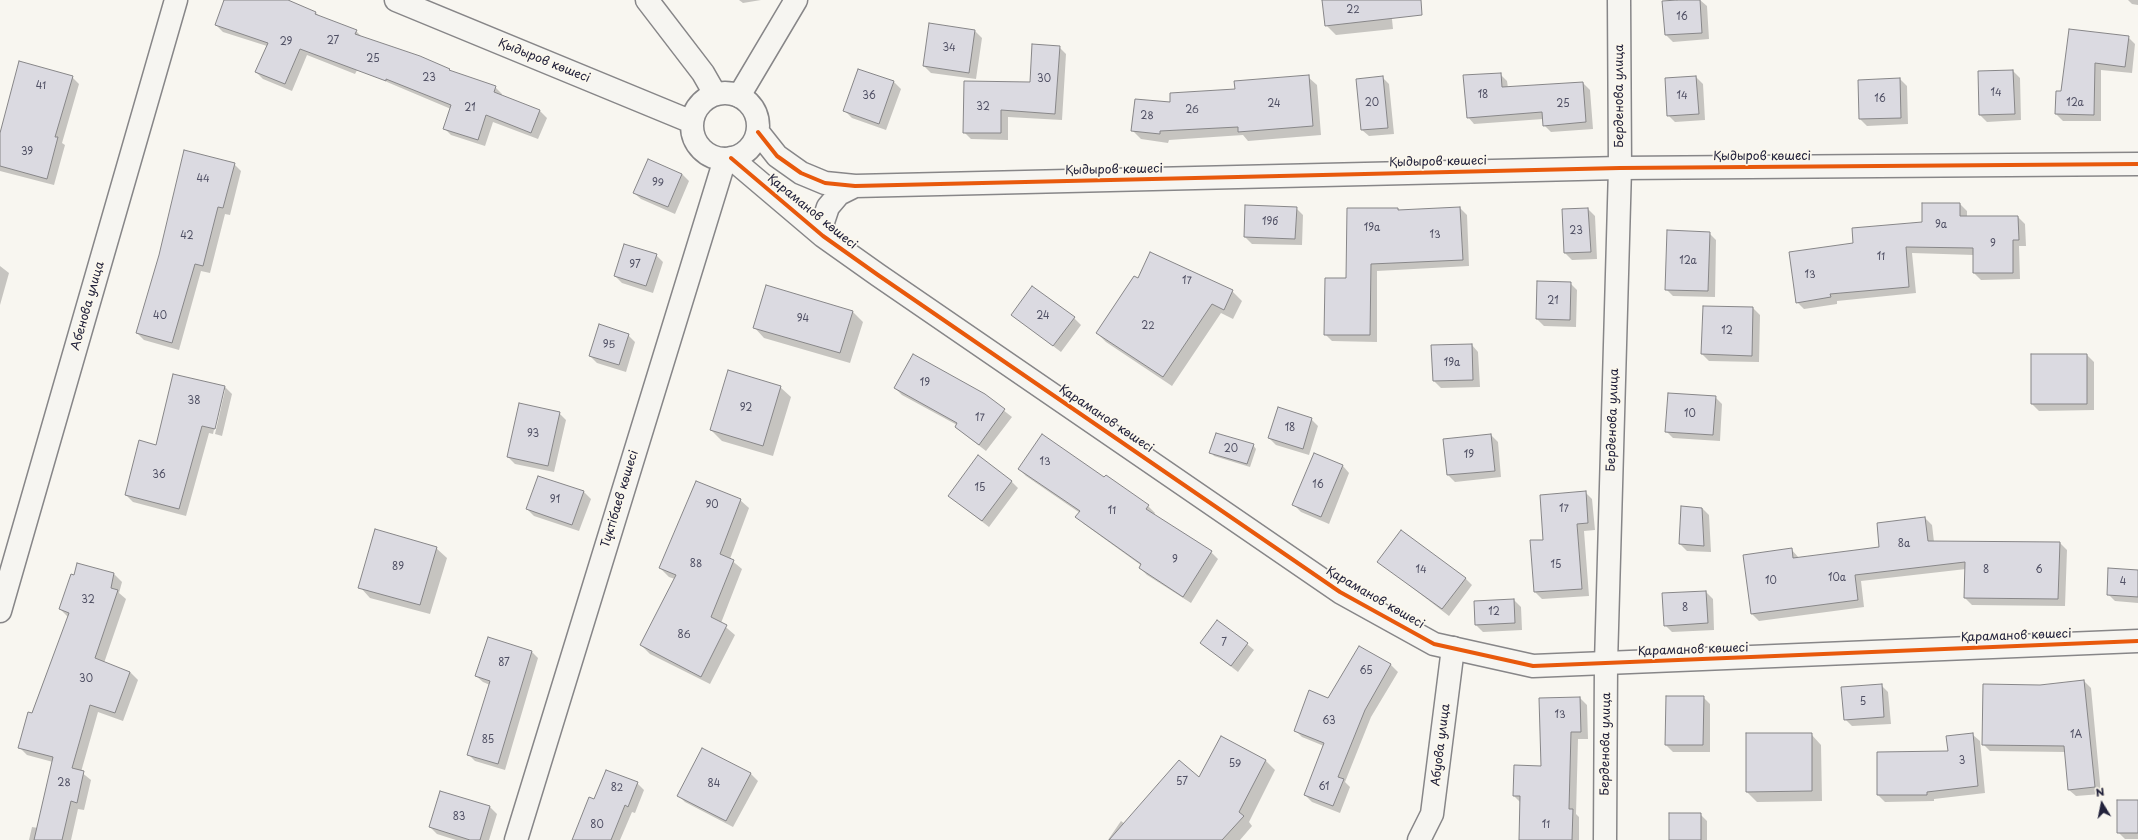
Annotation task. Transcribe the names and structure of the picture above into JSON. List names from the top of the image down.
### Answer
{
  "streets": {
    "street": [
      "Қыдыров көшесі",
      "Берденова улица",
      "Қараманов көшесі",
      "Абенова улица",
      "Түктібаев көшесі",
      "Абуова улица"
    ]
  },
  "crossings": [
    ["Қыдыров көшесі", "Берденова улица"],
    ["Қыдыров көшесі", "Қараманов көшесі"],
    ["Қыдыров көшесі", "Түктібаев көшесі"],
    ["Берденова улица", "Қараманов көшесі"],
    ["Қараманов көшесі", "Түктібаев көшесі"],
    ["Қараманов көшесі", "Абуова улица"]
  ],
  "house_numbers": [
    "22",
    "16",
    "27",
    "29",
    "34",
    "25",
    "23",
    "30",
    "41",
    "14",
    "18",
    "36",
    "14",
    "16",
    "20",
    "12а",
    "24",
    "25",
    "32",
    "21",
    "26",
    "28",
    "39",
    "44",
    "99",
    "19б",
    "9а",
    "19а",
    "23",
    "13",
    "42",
    "9",
    "11",
    "12а",
    "97",
    "13",
    "17",
    "21",
    "40",
    "24",
    "94",
    "22",
    "12",
    "95",
    "19а",
    "19",
    "38",
    "92",
    "10",
    "17",
    "18",
    "93",
    "20",
    "19",
    "13",
    "36",
    "16",
    "15",
    "91",
    "90",
    "17",
    "11",
    "8а",
    "9",
    "88",
    "15",
    "89",
    "14",
    "8",
    "6",
    "10а",
    "10",
    "4",
    "32",
    "8",
    "12",
    "86",
    "7",
    "87",
    "65",
    "30",
    "5",
    "13",
    "63",
    "1А",
    "85",
    "3",
    "59",
    "57",
    "28",
    "84",
    "61",
    "82",
    "83",
    "80",
    "11"
  ],
  "north": "top"
}
